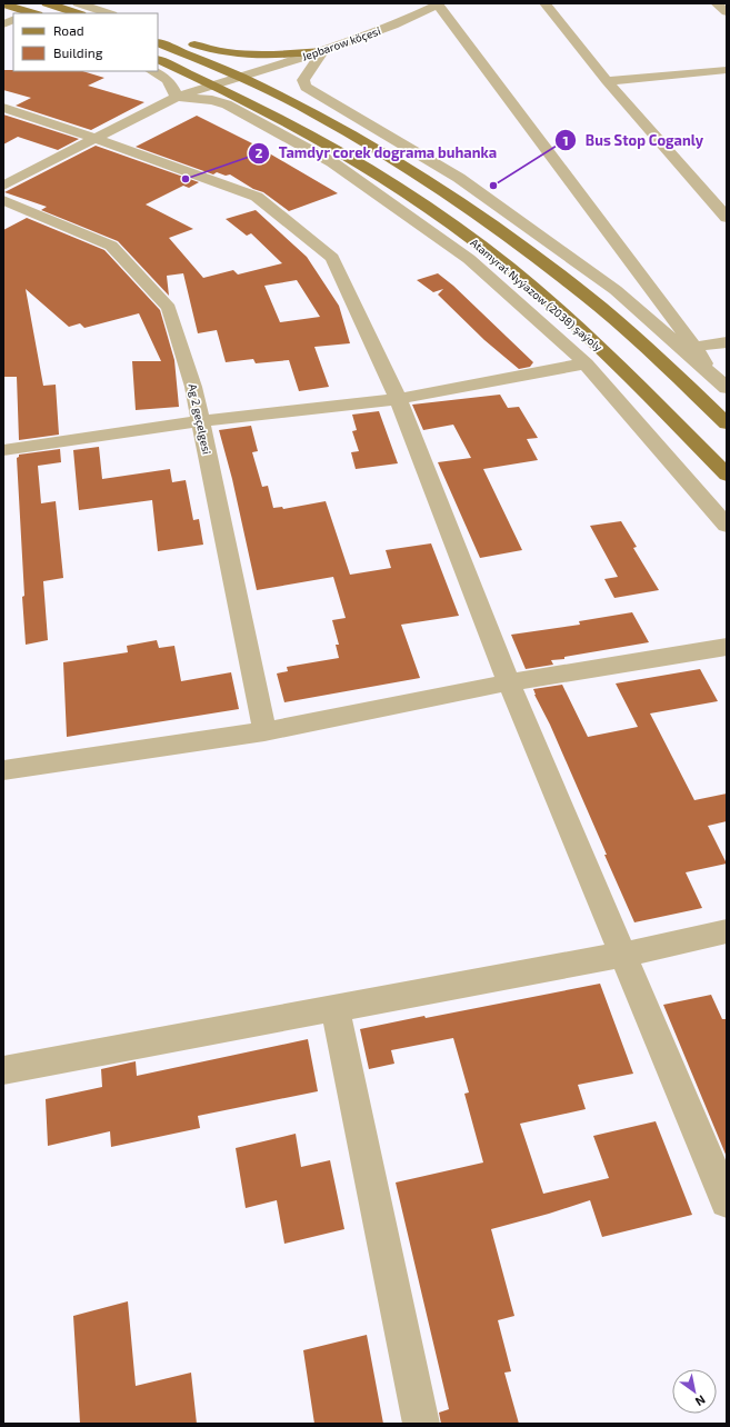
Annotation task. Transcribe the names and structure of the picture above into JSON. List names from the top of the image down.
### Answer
{
  "streets": {
    "main road": ["Atamyrat Nyýazow (2038) şaýoly"],
    "street": ["Jepbarow köçesi", "Ag 2 geçelgesi"]
  },
  "crossings": [
    ["Jepbarow köçesi", "Atamyrat Nyýazow (2038) şaýoly"]
  ],
  "places": ["Tamdyr corek dograma buhanka", "Bus Stop Coganly"],
  "legend": ["Road", "Building"],
  "north": "bottom right"
}
